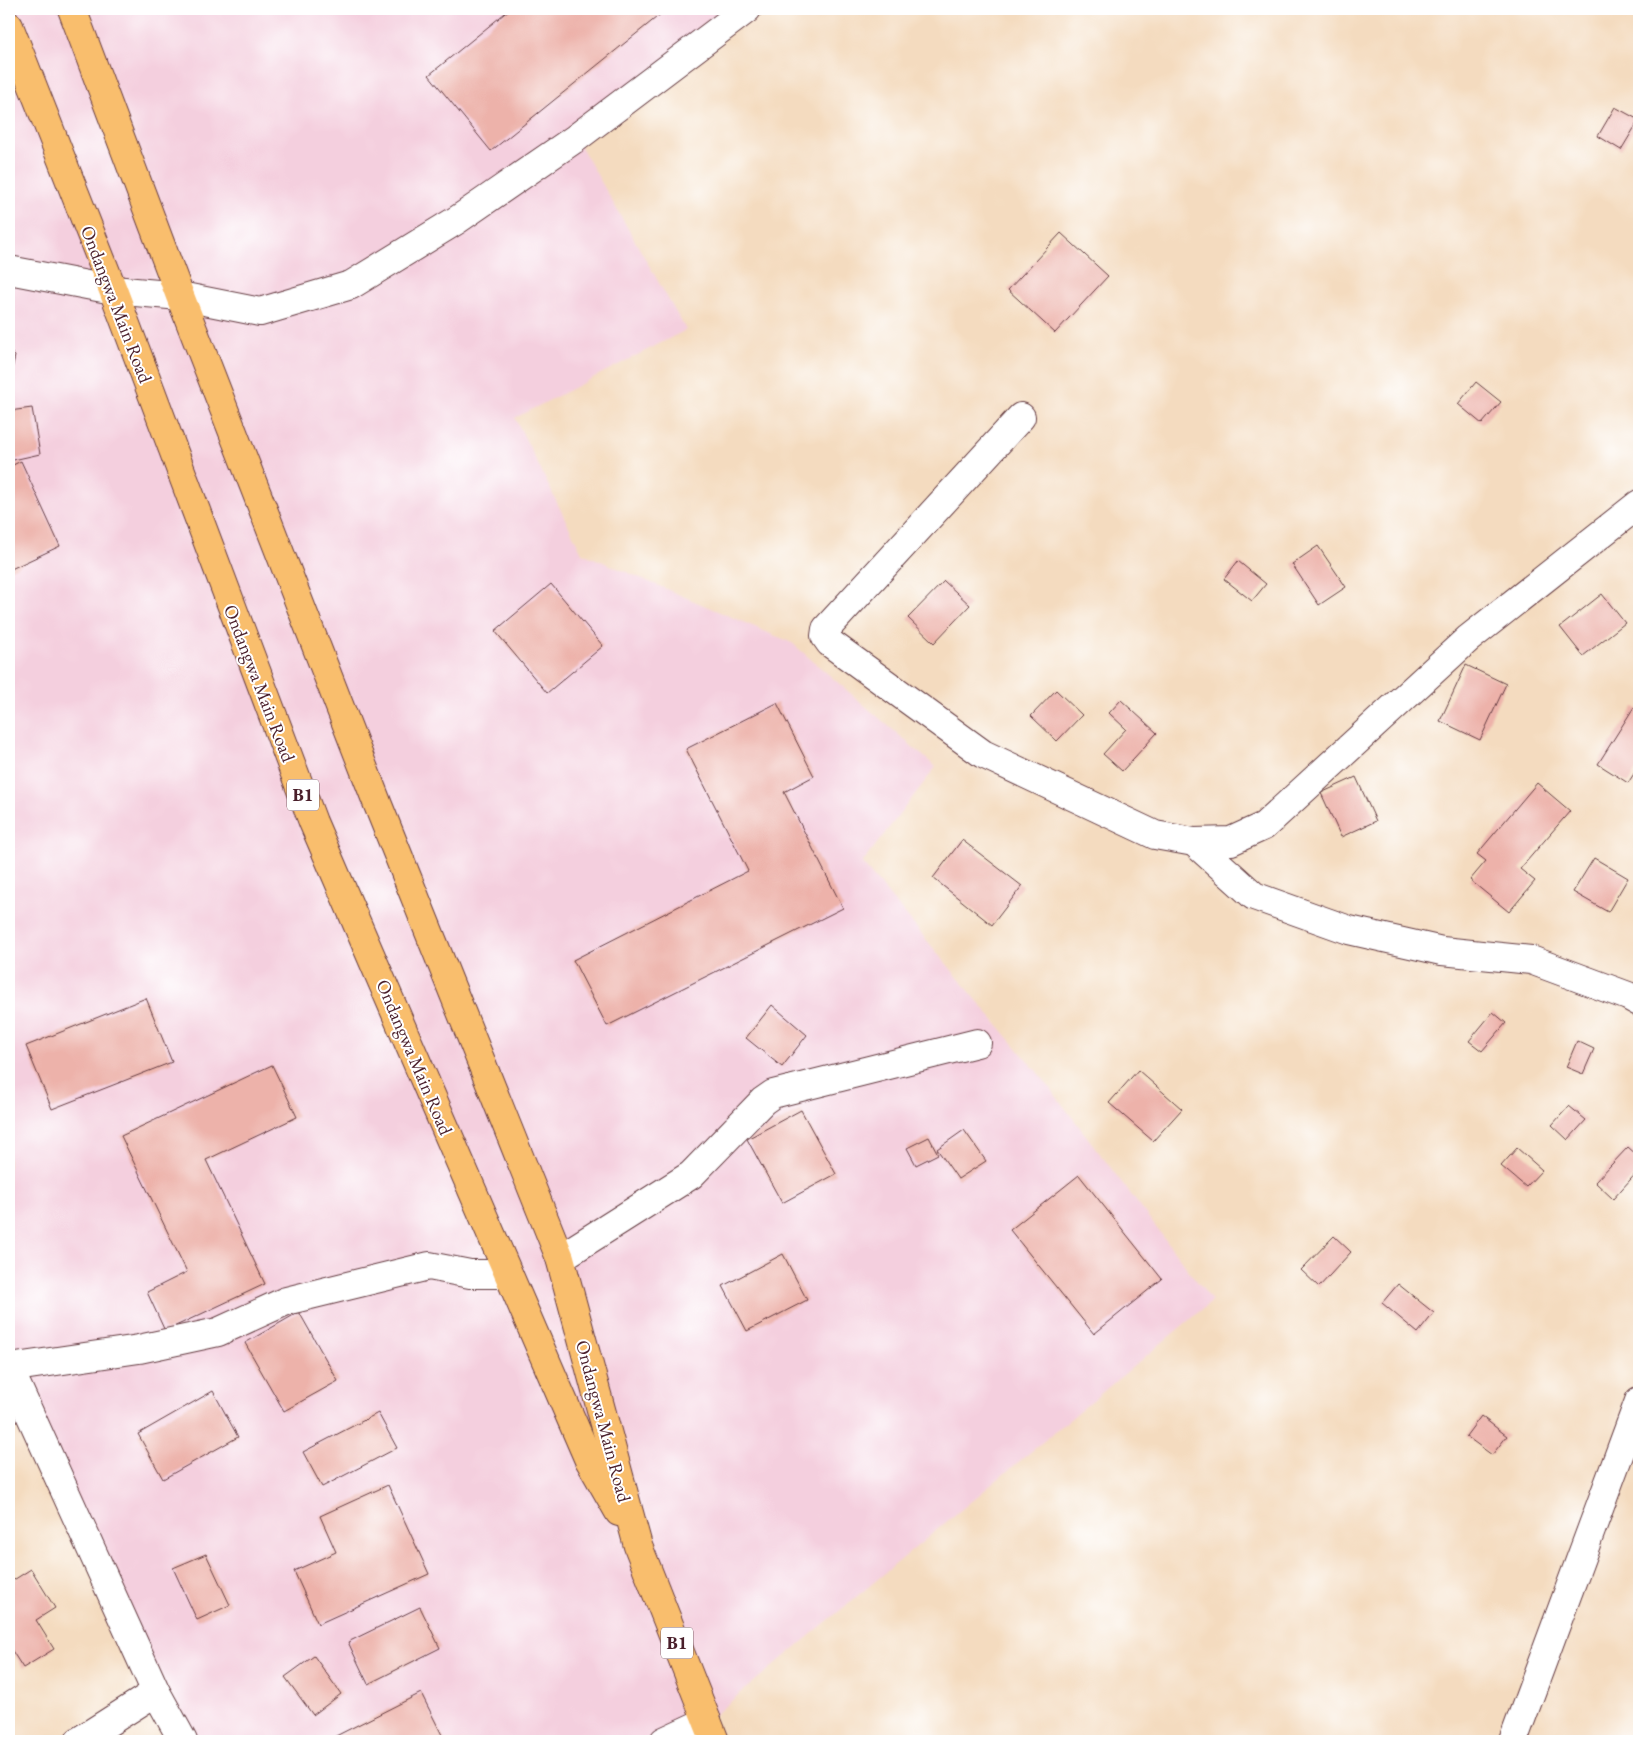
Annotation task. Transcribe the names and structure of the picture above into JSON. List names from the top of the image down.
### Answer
{
  "streets": {
    "main road": ["Ondangwa Main Road", "B1"]
  }
}
